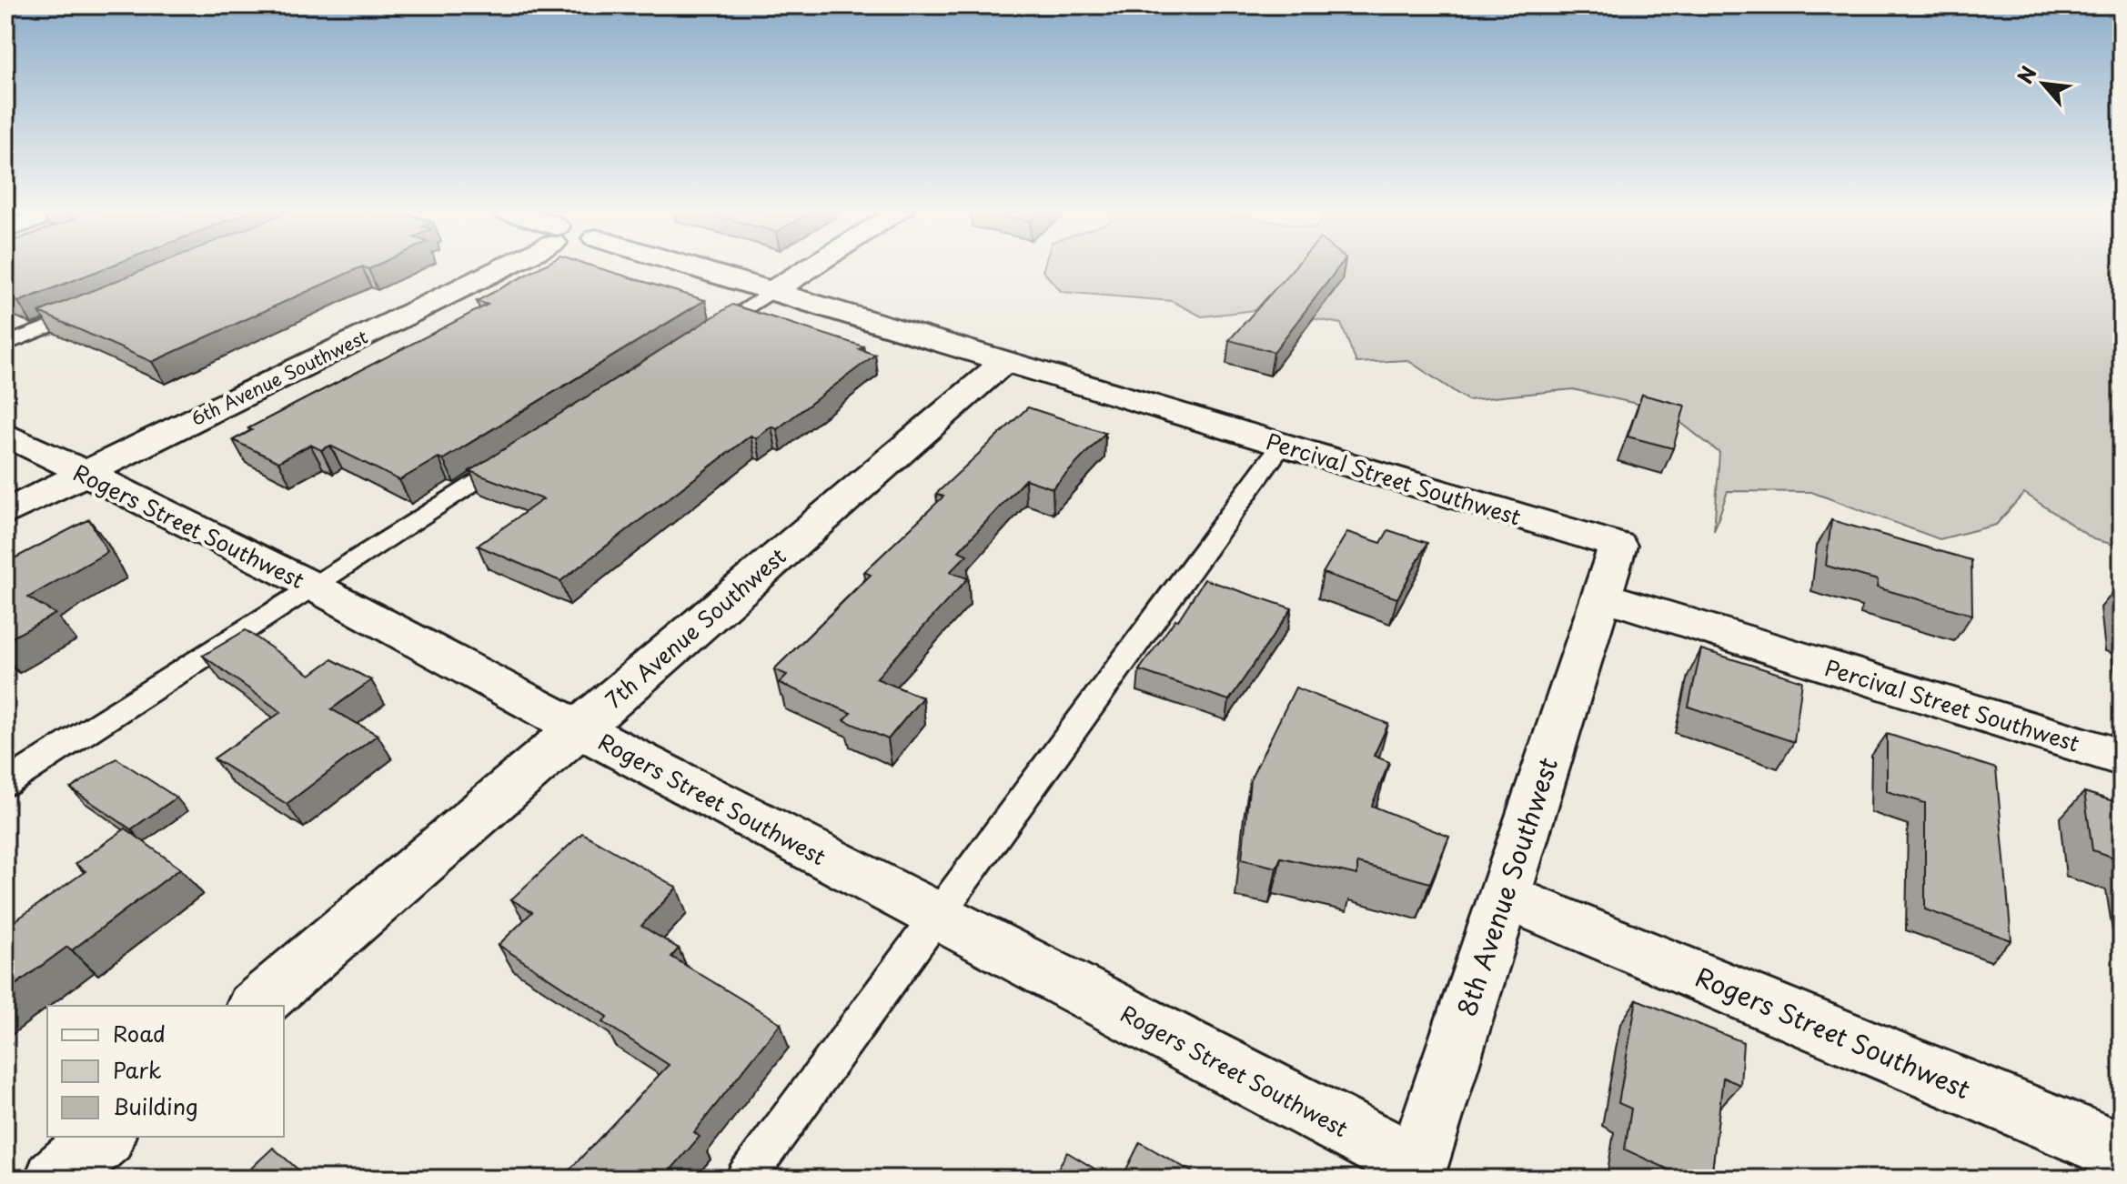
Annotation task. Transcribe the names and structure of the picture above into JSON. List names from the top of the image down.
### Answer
{
  "streets": {
    "street": [
      "6th Avenue Southwest",
      "Percival Street Southwest",
      "Rogers Street Southwest",
      "7th Avenue Southwest",
      "8th Avenue Southwest"
    ]
  },
  "crossings": [
    ["6th Avenue Southwest", "Rogers Street Southwest"],
    ["Percival Street Southwest", "7th Avenue Southwest"],
    ["Percival Street Southwest", "8th Avenue Southwest"],
    ["Rogers Street Southwest", "7th Avenue Southwest"],
    ["Rogers Street Southwest", "8th Avenue Southwest"]
  ],
  "legend": ["Road", "Park", "Building"],
  "north": "top left"
}
